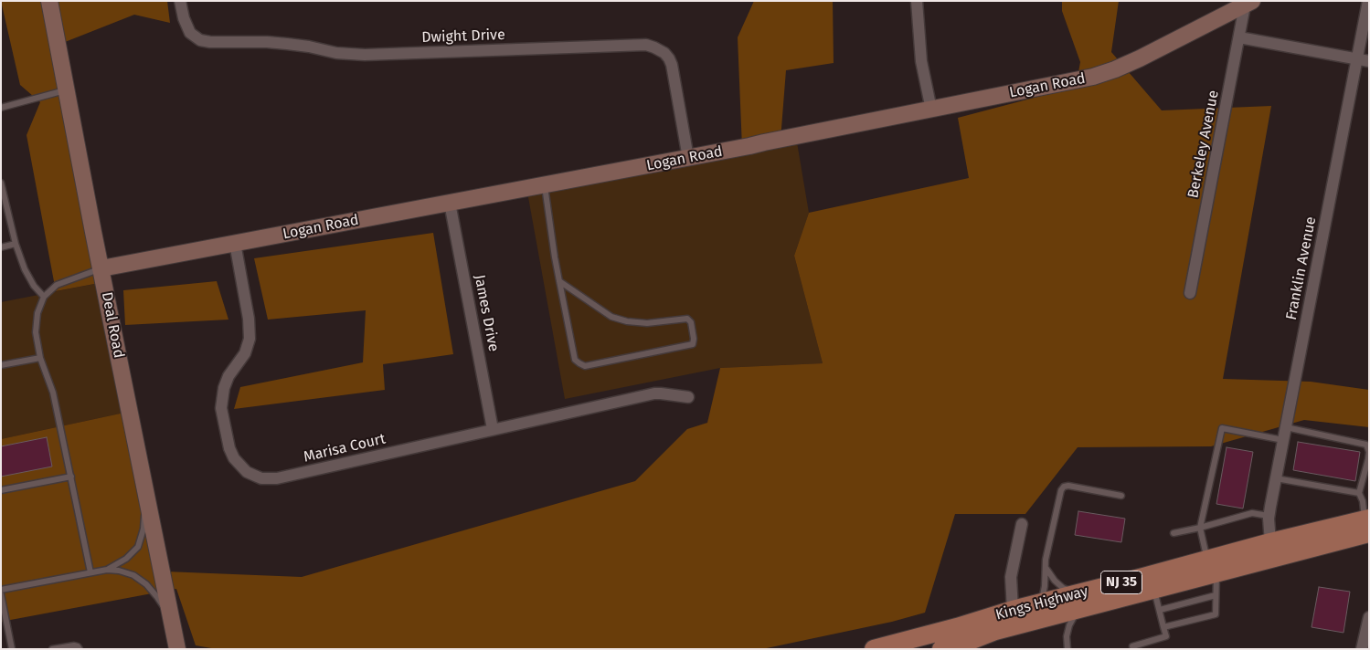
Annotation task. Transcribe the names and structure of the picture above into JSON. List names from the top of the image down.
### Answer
{
  "streets": {
    "main road": ["NJ 35", "Kings Highway"],
    "street": [
      "Dwight Drive",
      "Logan Road",
      "Berkeley Avenue",
      "Franklin Avenue",
      "James Drive",
      "Deal Road",
      "Marisa Court"
    ]
  },
  "crossings": [
    ["Dwight Drive", "Logan Road"],
    ["Logan Road", "Berkeley Avenue"],
    ["Logan Road", "James Drive"],
    ["Logan Road", "Deal Road"],
    ["Logan Road", "Marisa Court"],
    ["Franklin Avenue", "Kings Highway"],
    ["James Drive", "Marisa Court"]
  ]
}
